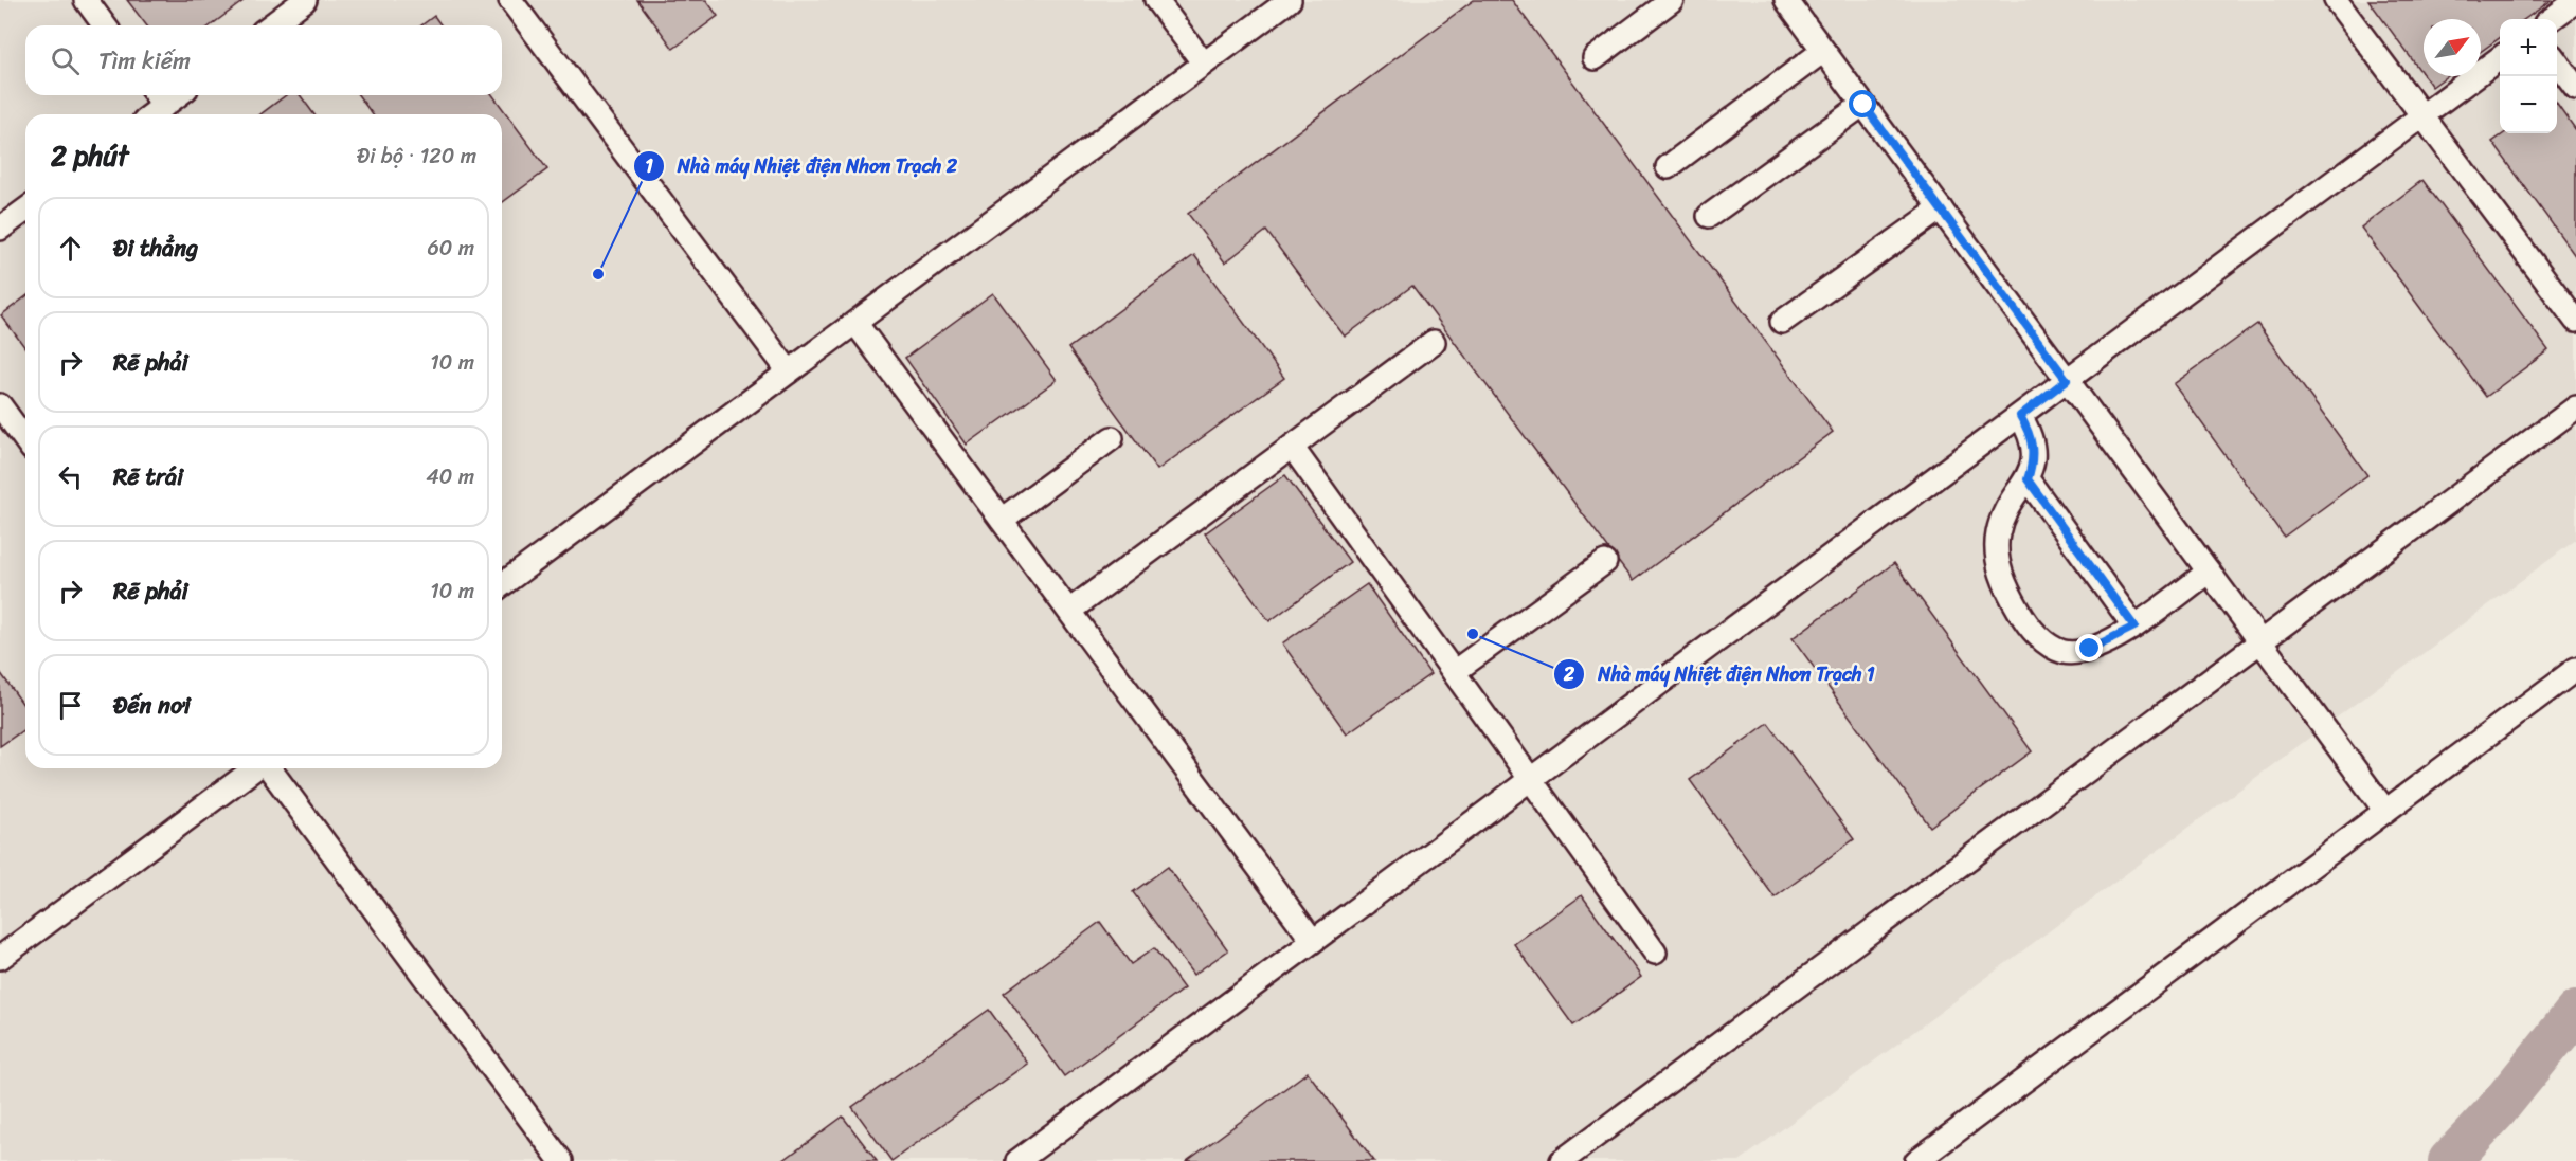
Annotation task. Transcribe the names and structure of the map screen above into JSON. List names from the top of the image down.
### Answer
{
  "places": ["Nhà máy Nhiệt điện Nhơn Trạch 2", "Nhà máy Nhiệt điện Nhơn Trạch 1"],
  "north": "top right",
  "page": {
    "map_buttons": ["+", "−"],
    "search": "Tìm kiếm",
    "heading": ["2 phút", "Đi bộ · 120 m"],
    "list": [
      ["Đi thẳng", "60 m"],
      ["Rẽ phải", "10 m"],
      ["Rẽ trái", "40 m"],
      ["Rẽ phải", "10 m"],
      "Đến nơi"
    ]
  }
}
